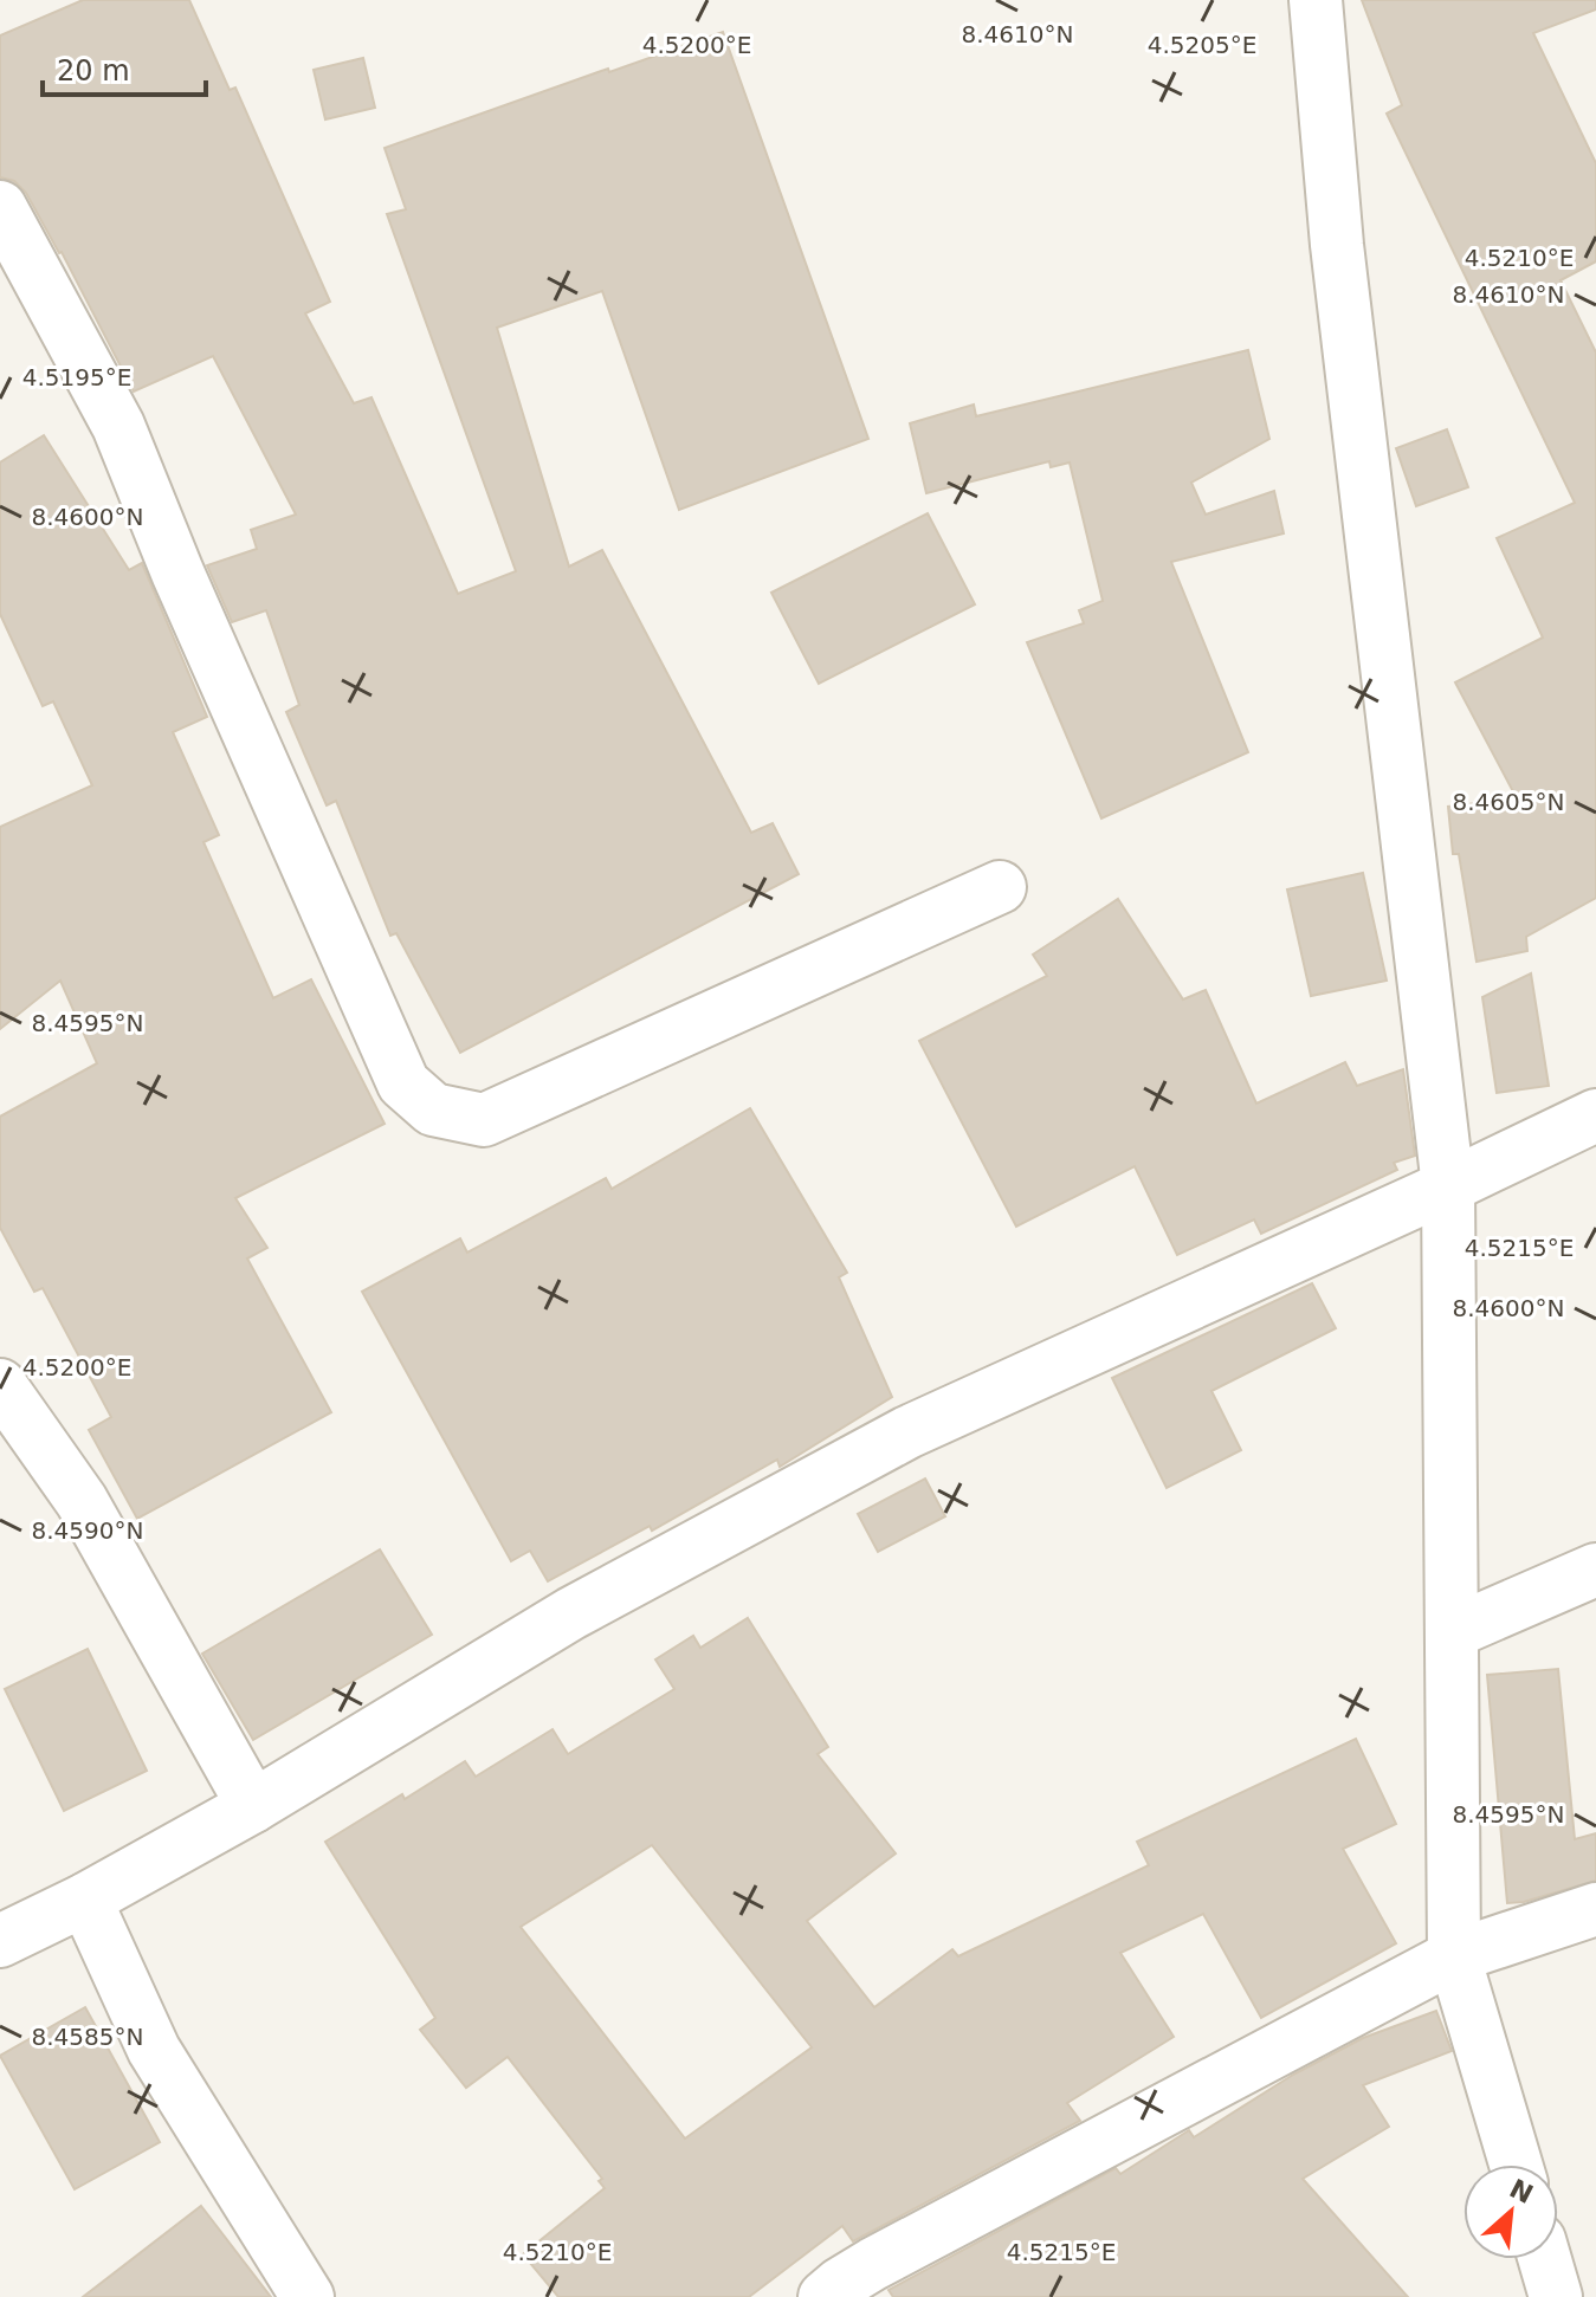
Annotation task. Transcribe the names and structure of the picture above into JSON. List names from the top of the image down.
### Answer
{
  "scale_bar": "20 m",
  "north": "top right",
  "coordinates": [
    "8.4610°N",
    "4.5200°E",
    "4.5205°E",
    "4.5210°E",
    "4.5195°E",
    "8.4600°N",
    "8.4605°N",
    "8.4595°N",
    "4.5215°E",
    "8.4590°N",
    "8.4585°N"
  ]
}
